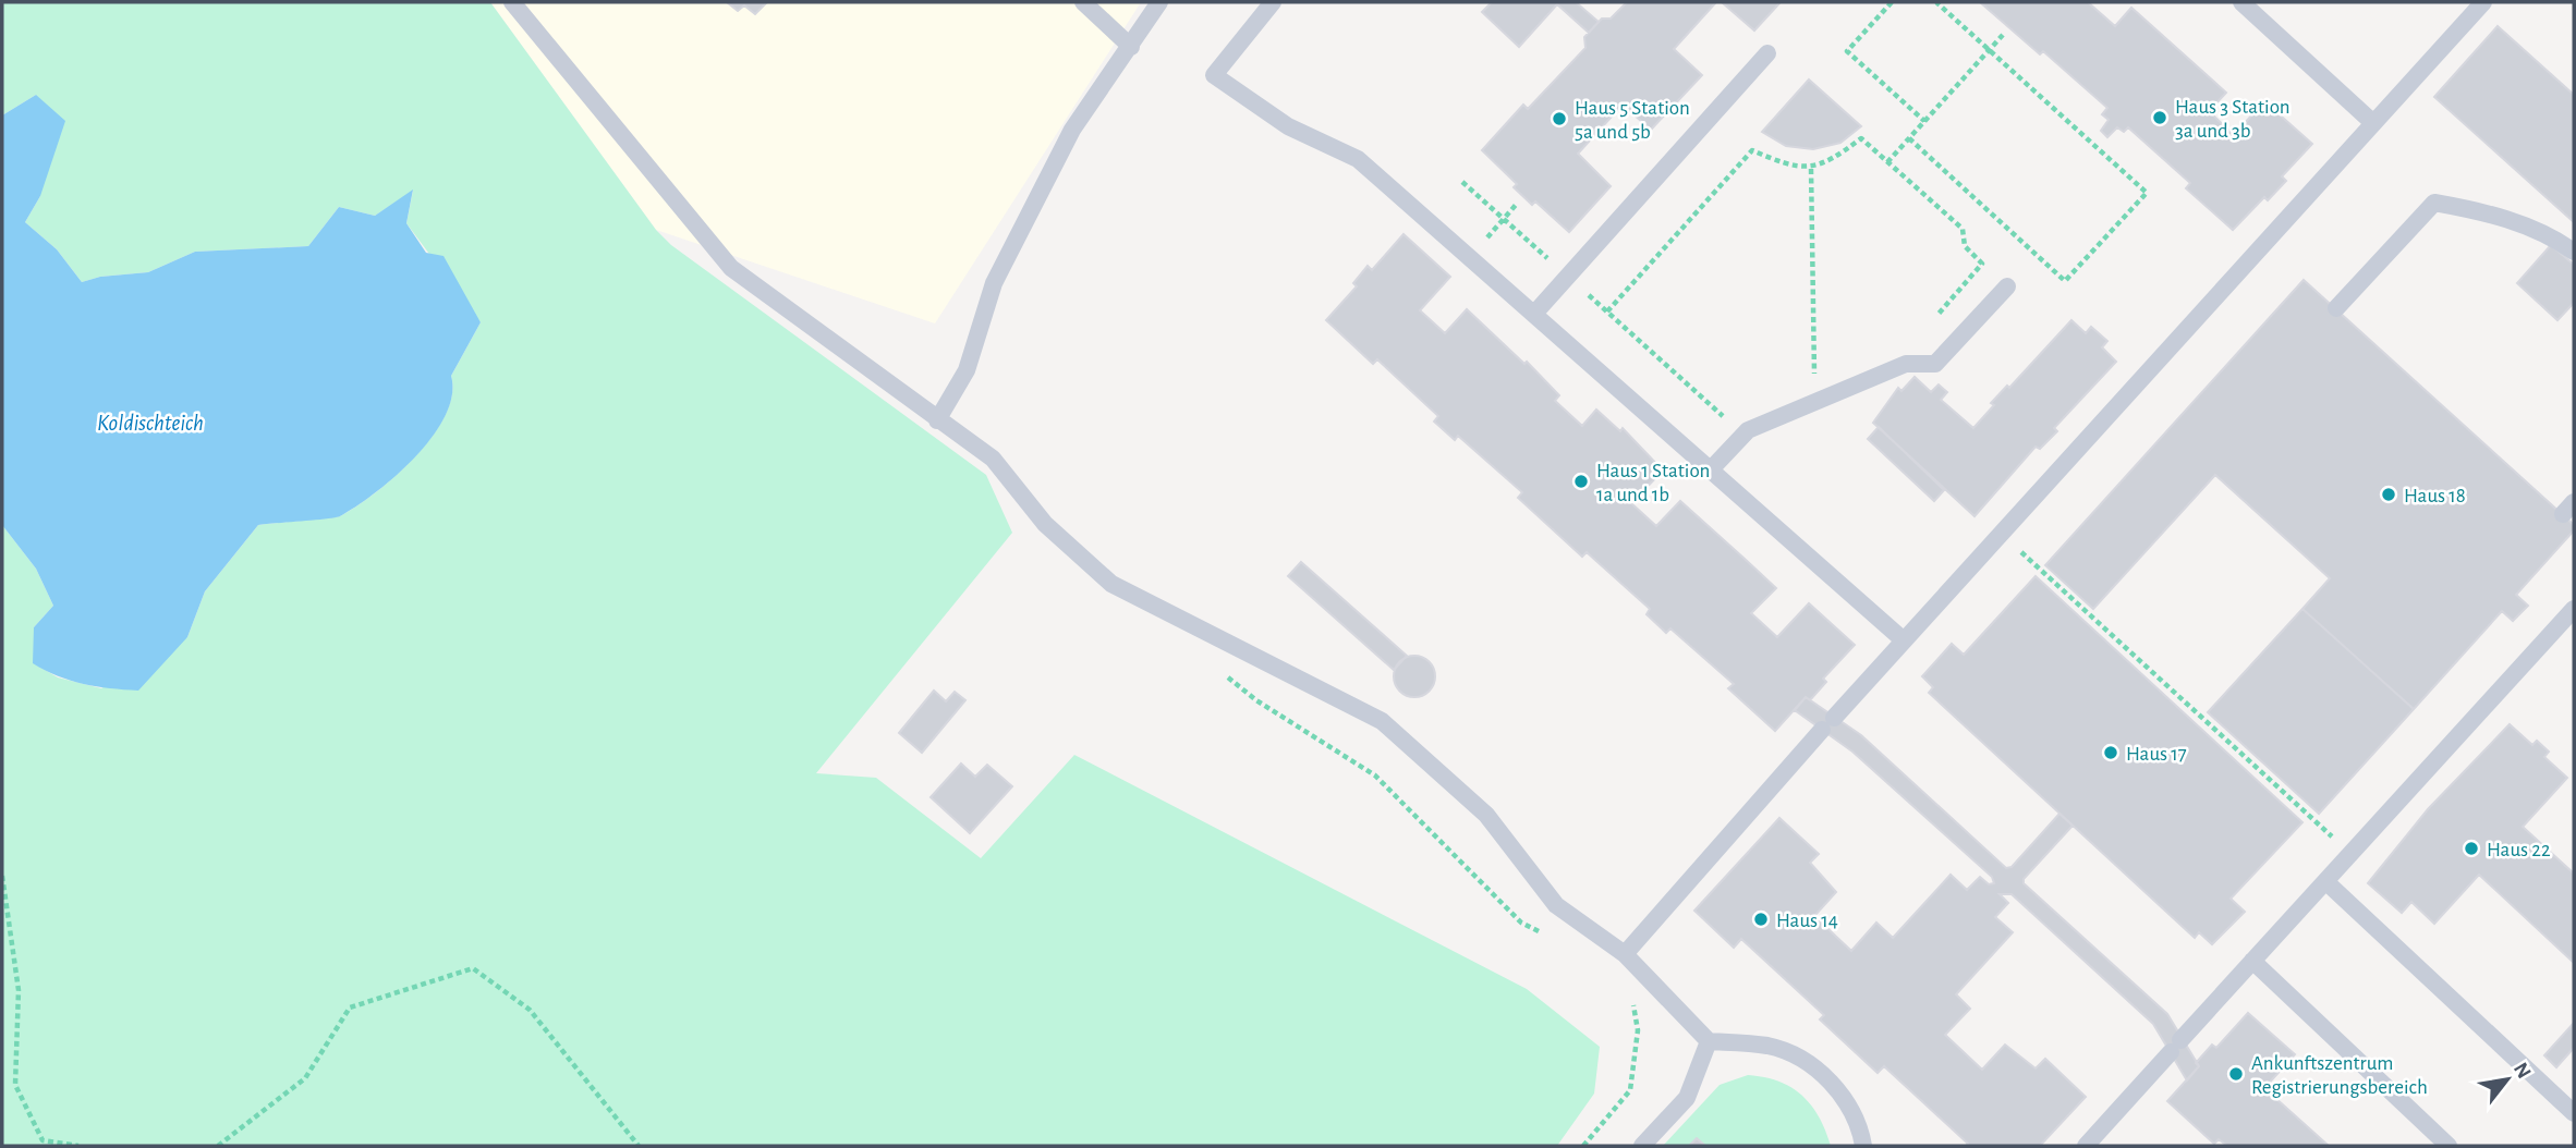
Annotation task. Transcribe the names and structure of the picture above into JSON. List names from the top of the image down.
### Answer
{
  "water": ["Koldischteich"],
  "places": [
    "Haus 3 Station 3a und 3b",
    "Haus 5 Station 5a und 5b",
    "Haus 1 Station 1a und 1b",
    "Haus 18",
    "Haus 17",
    "Haus 22",
    "Haus 14",
    "Ankunftszentrum Registrierungsbereich"
  ],
  "north": "top right"
}
